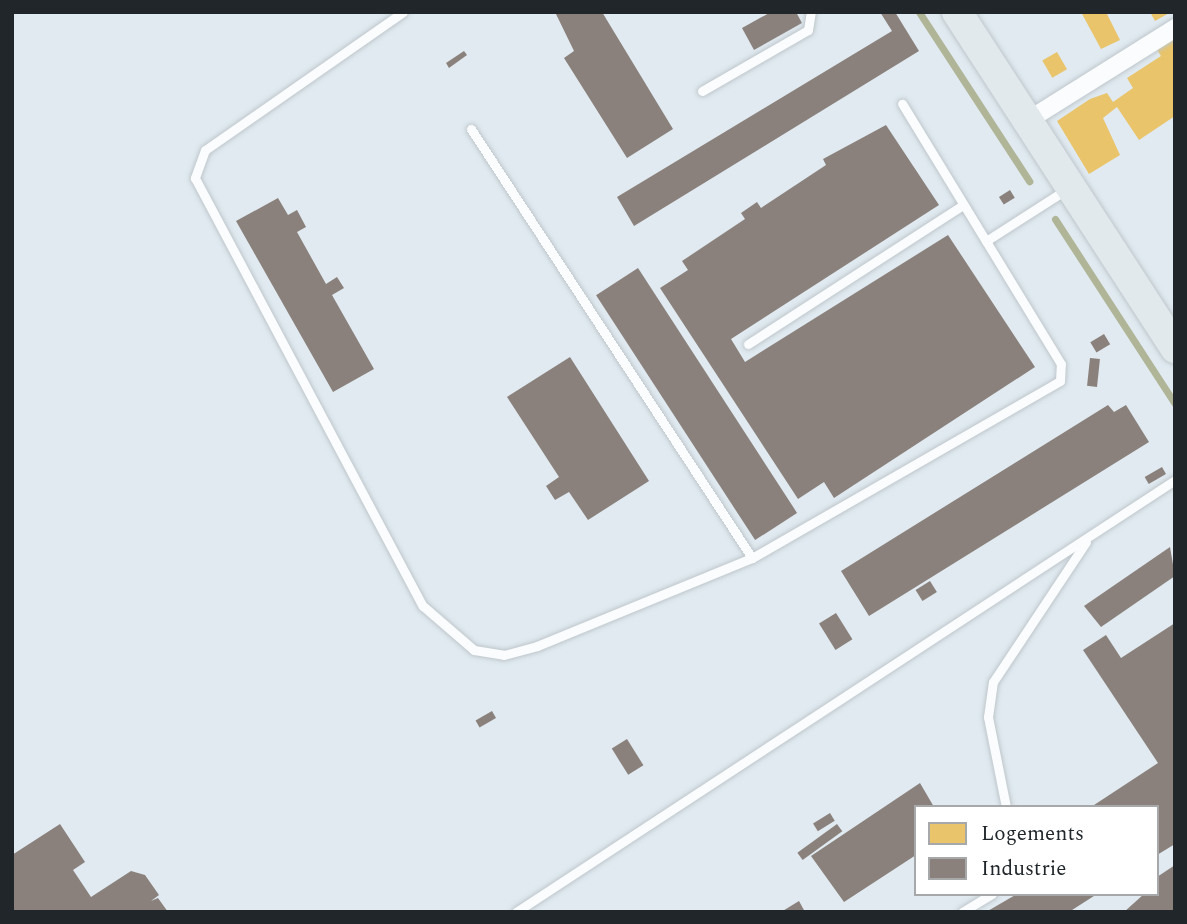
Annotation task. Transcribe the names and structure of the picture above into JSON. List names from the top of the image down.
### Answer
{
  "legend": ["Logements", "Industrie"]
}
